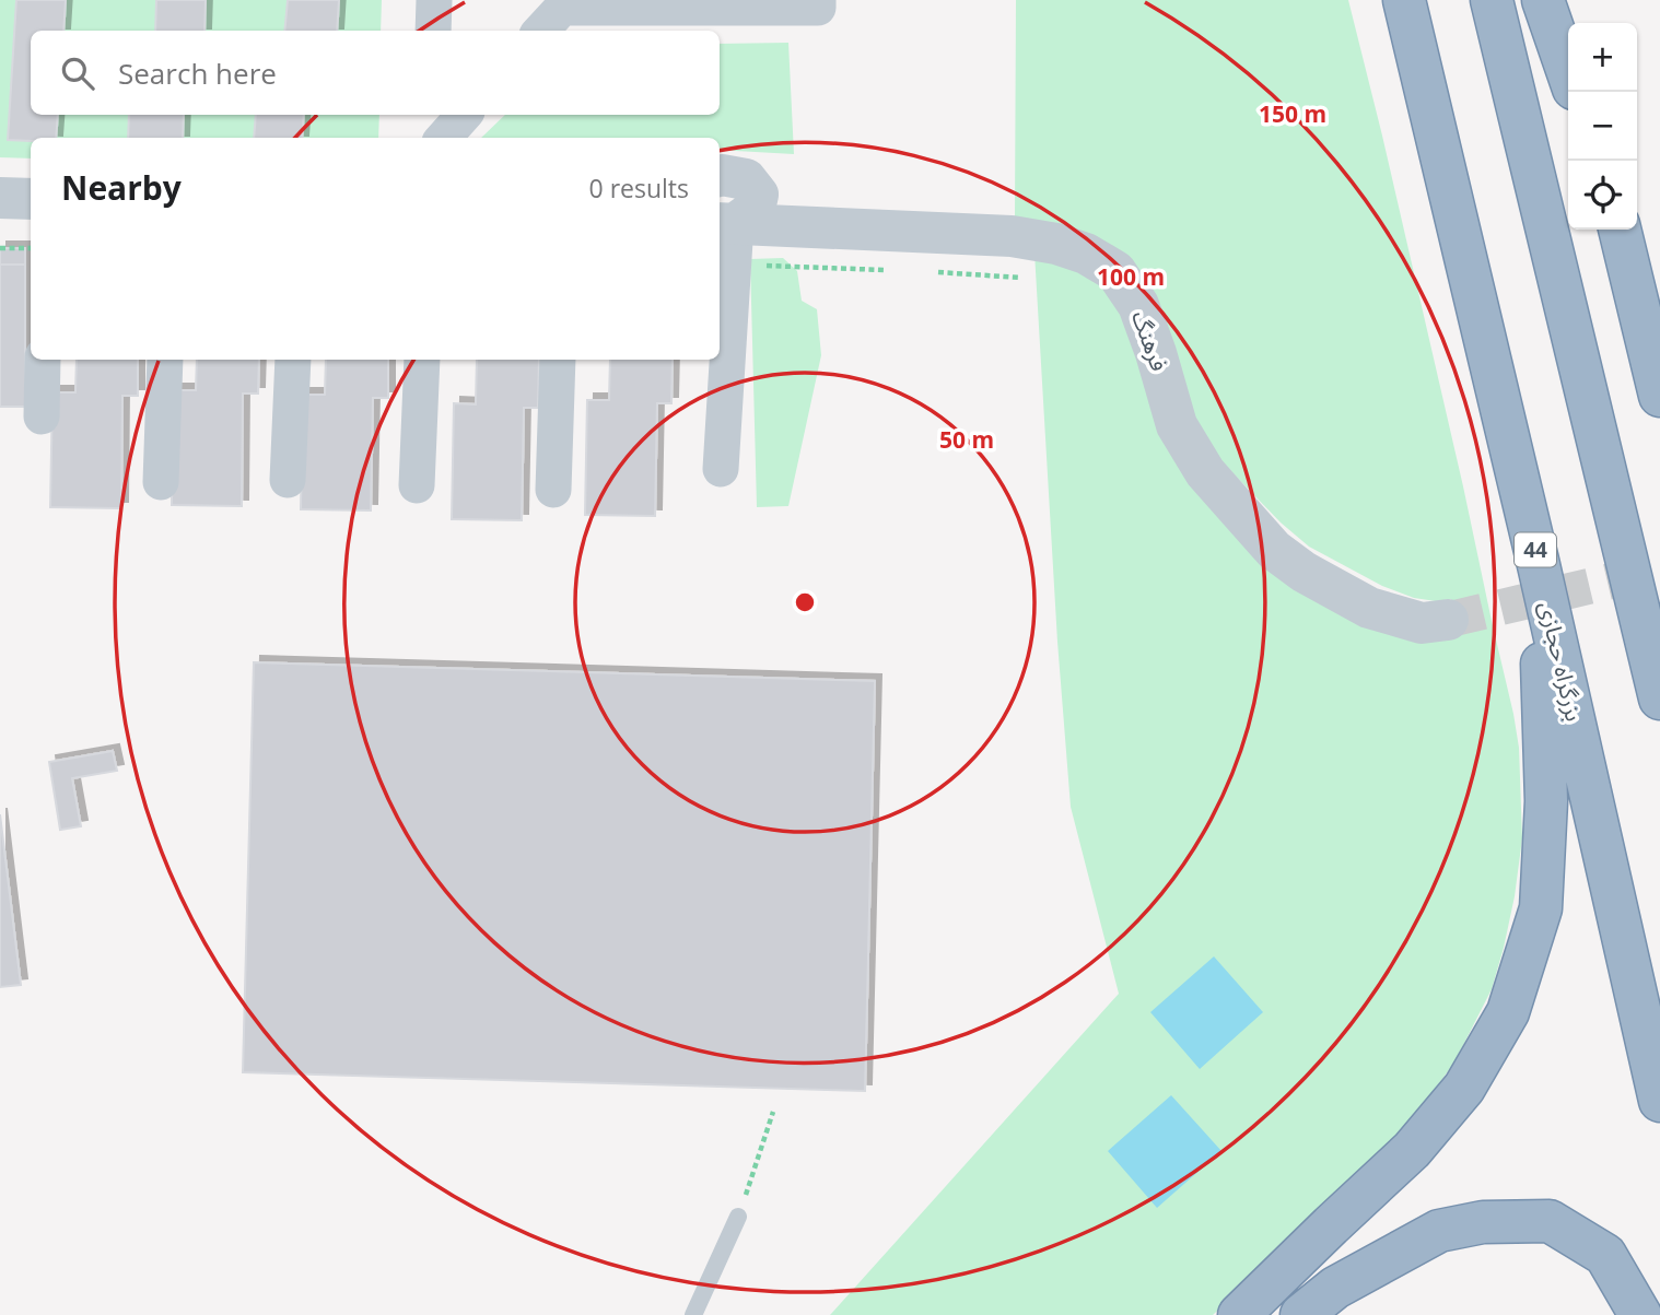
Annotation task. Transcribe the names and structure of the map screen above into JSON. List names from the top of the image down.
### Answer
{
  "streets": {
    "highway": ["44", "بزرگراه حجازی"],
    "street": ["فرهنگ"]
  },
  "page": {
    "map_buttons": ["+", "−"],
    "search": "Search here",
    "heading": ["Nearby", "0 results"]
  },
  "rings": ["150 m", "100 m", "50 m"]
}
